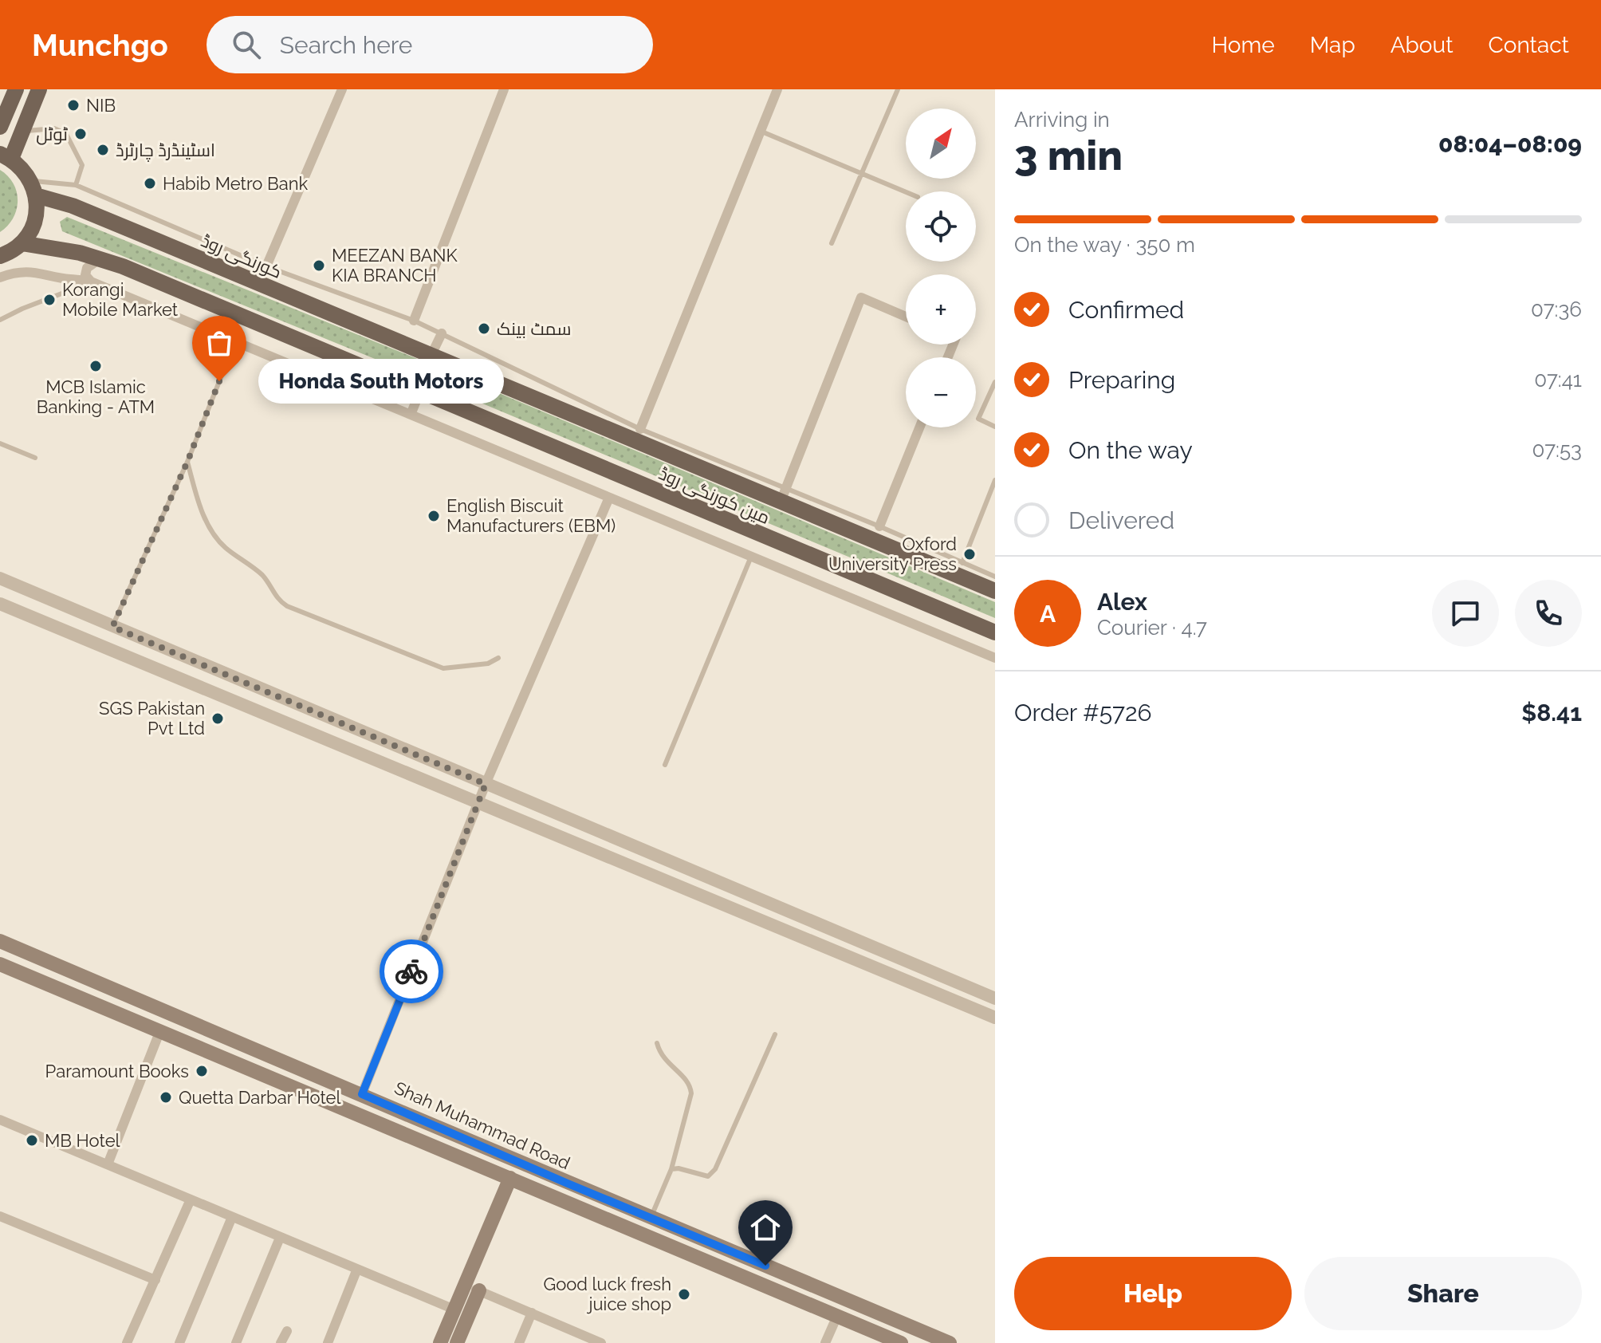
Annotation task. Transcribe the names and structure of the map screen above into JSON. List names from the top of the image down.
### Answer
{
  "streets": {
    "main road": ["کورنگی روڈ", "مین کورنگی روڈ", "Shah Muhammad Road"]
  },
  "crossings": [
    ["کورنگی روڈ", "مین کورنگی روڈ"]
  ],
  "places": [
    "NIB",
    "ٹوٹل",
    "اسٹینڈرڈ چارٹرڈ",
    "Habib Metro Bank",
    "MEEZAN BANK KIA BRANCH",
    "Korangi Mobile Market",
    "سمٹ بینک",
    "MCB Islamic Banking - ATM",
    "Honda South Motors",
    "English Biscuit Manufacturers (EBM)",
    "Oxford University Press",
    "SGS Pakistan Pvt Ltd",
    "Paramount Books",
    "Quetta Darbar Hotel",
    "MB Hotel",
    "Good luck fresh juice shop"
  ],
  "north": "top right",
  "page": {
    "header": "Munchgo",
    "search": "Search here",
    "nav": [
      "Home",
      "Map",
      "About",
      "Contact"
    ],
    "heading": ["3 min", "Arriving in", "08:04–08:09"],
    "panel": [
      "Alex",
      "Courier · 4.7",
      "Order #5726",
      "$8.41"
    ],
    "map_buttons": ["+", "−"],
    "bar": "On the way · 350 m",
    "list": [
      ["Confirmed", "07:36"],
      ["Preparing", "07:41"],
      ["On the way", "07:53"],
      "Delivered"
    ],
    "bubble": "Honda South Motors",
    "round": "A",
    "buttons": ["Help", "Share"]
  }
}
